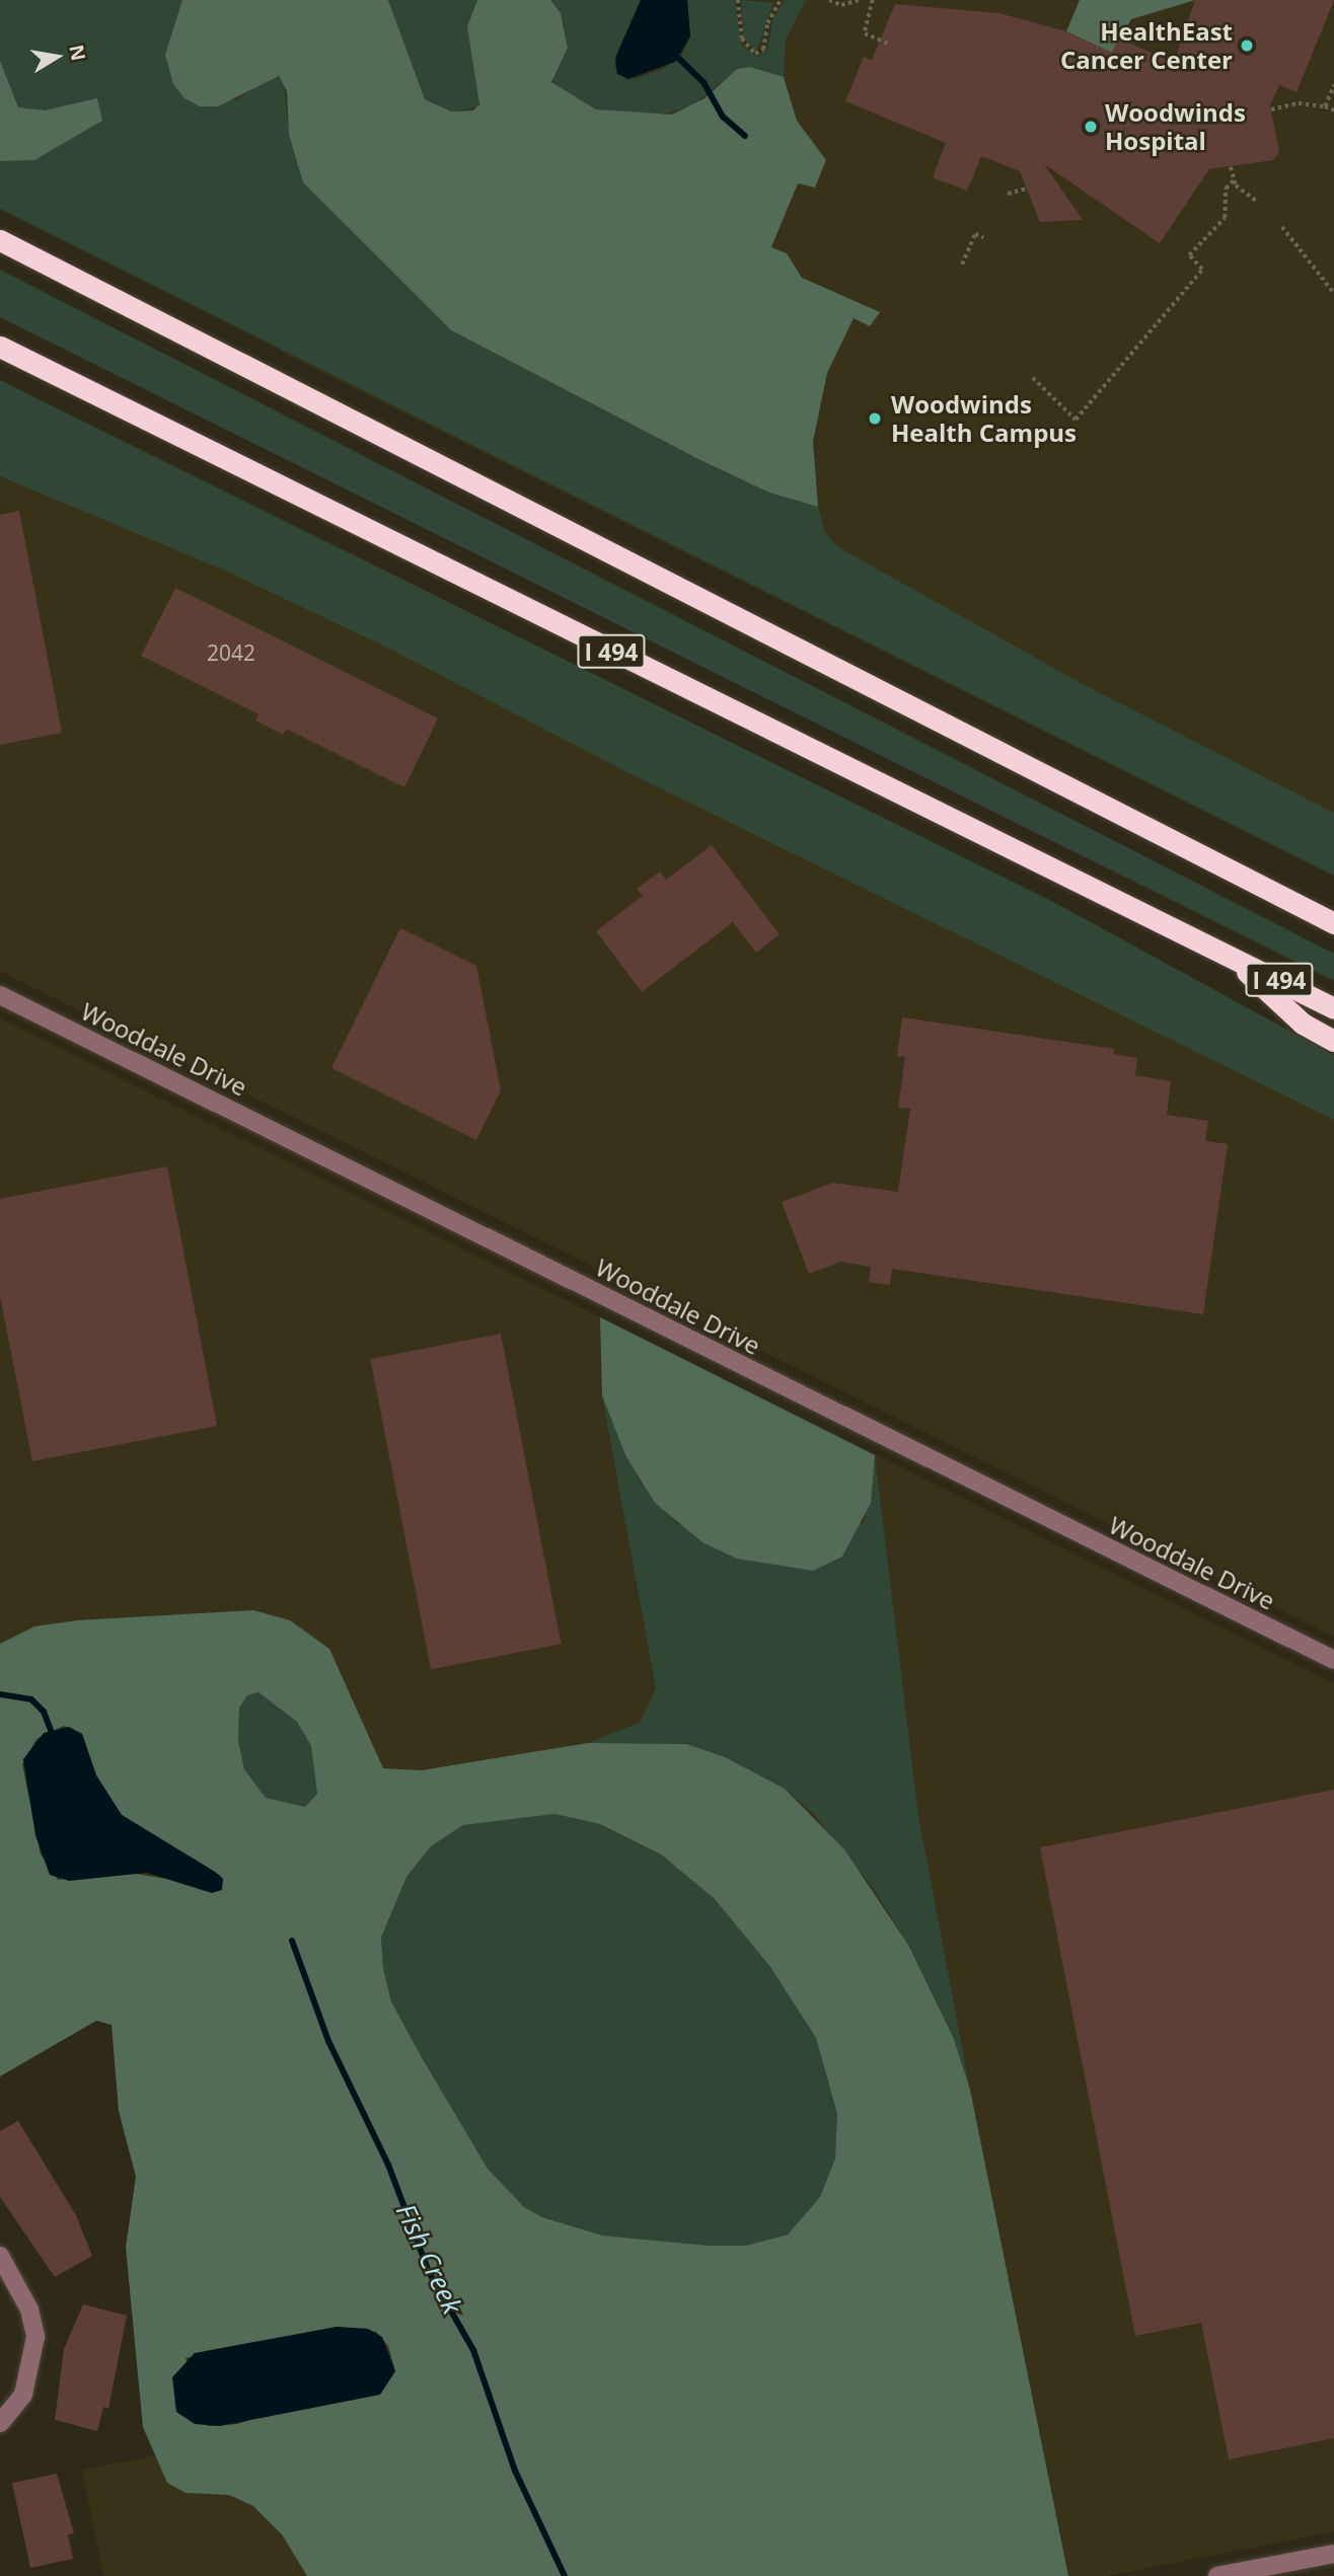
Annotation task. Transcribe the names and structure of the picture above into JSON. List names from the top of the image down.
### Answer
{
  "streets": {
    "highway": ["I 494"],
    "street": ["Wooddale Drive"]
  },
  "water": ["Fish Creek"],
  "places": ["HealthEast Cancer Center", "Woodwinds Hospital", "Woodwinds Health Campus"],
  "house_numbers": ["2042"],
  "north": "right"
}
